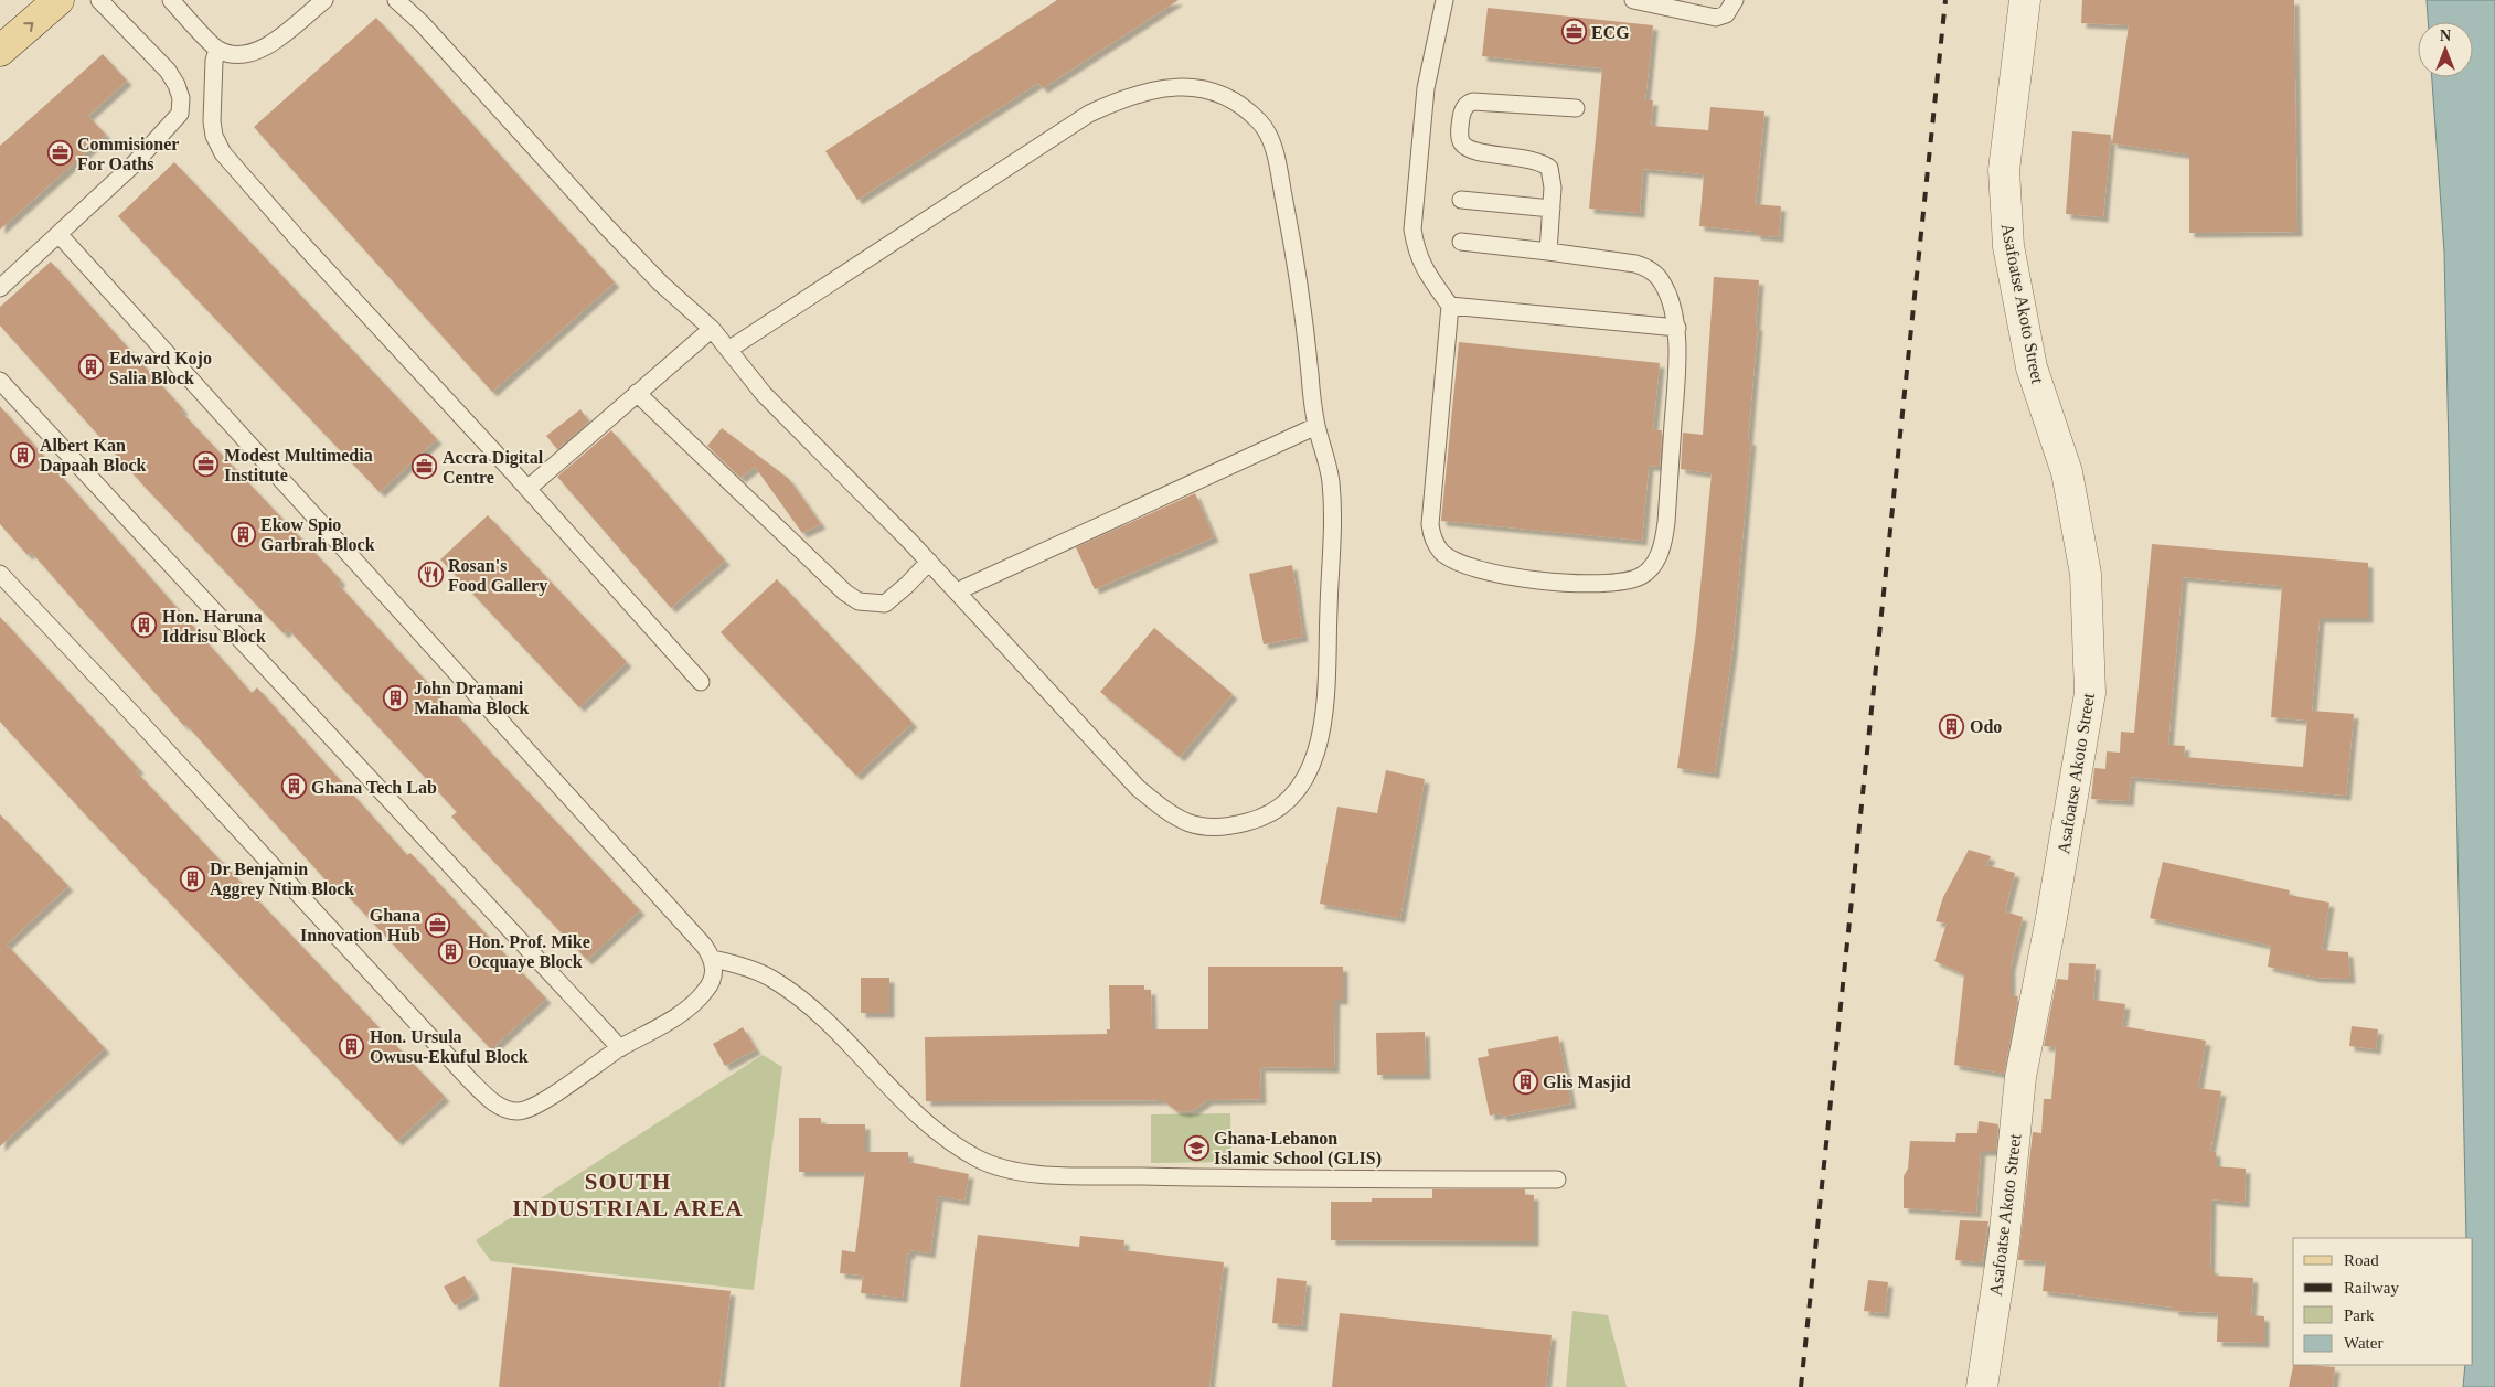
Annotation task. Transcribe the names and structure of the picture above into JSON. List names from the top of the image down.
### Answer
{
  "streets": {
    "street": ["Asafoatse Akoto Street"]
  },
  "districts": ["SOUTH INDUSTRIAL AREA"],
  "places": {
    "office": [
      "ECG",
      "Commisioner For Oaths",
      "Modest Multimedia Institute",
      "Accra Digital Centre",
      "Ghana Innovation Hub"
    ],
    "building": [
      "Edward Kojo Salia Block",
      "Albert Kan Dapaah Block",
      "Ekow Spio Garbrah Block",
      "Hon. Haruna Iddrisu Block",
      "John Dramani Mahama Block",
      "Odo",
      "Ghana Tech Lab",
      "Dr Benjamin Aggrey Ntim Block",
      "Hon. Prof. Mike Ocquaye Block",
      "Hon. Ursula Owusu-Ekuful Block",
      "Glis Masjid"
    ],
    "restaurant": ["Rosan's Food Gallery"],
    "school or university": ["Ghana-Lebanon Islamic School (GLIS)"]
  },
  "legend": [
    "Road",
    "Railway",
    "Park",
    "Water"
  ],
  "north": "top"
}
